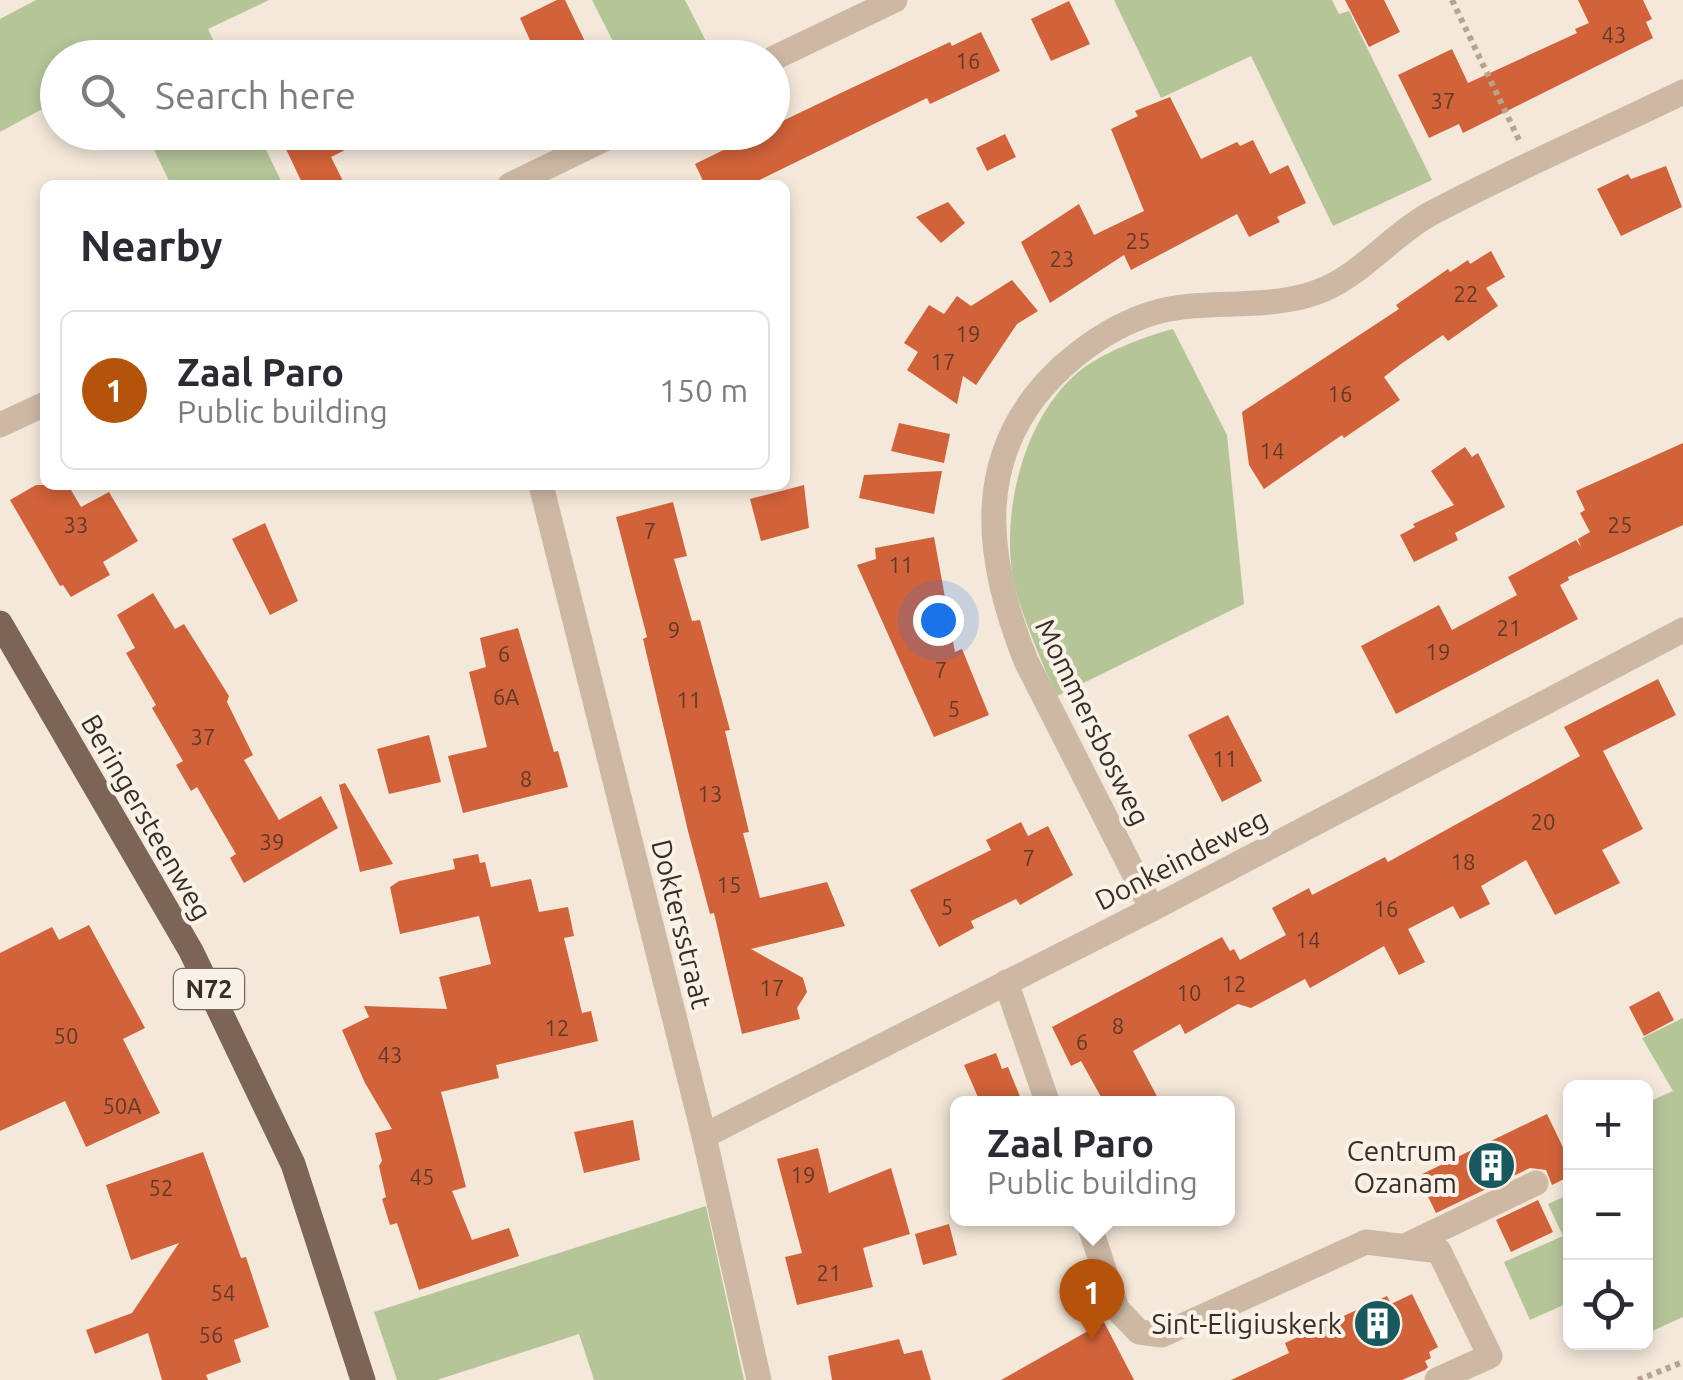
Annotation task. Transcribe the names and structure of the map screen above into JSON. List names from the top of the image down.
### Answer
{
  "streets": {
    "main road": ["Beringersteenweg", "N72"],
    "street": ["Mommersbosweg", "Donkeindeweg", "Doktersstraat"]
  },
  "crossings": [
    ["Mommersbosweg", "Donkeindeweg"],
    ["Donkeindeweg", "Doktersstraat"]
  ],
  "places": {
    "building": ["Centrum Ozanam", "Sint-Eligiuskerk"]
  },
  "house_numbers": [
    "43",
    "16",
    "37",
    "25",
    "23",
    "22",
    "19",
    "17",
    "16",
    "14",
    "33",
    "25",
    "7",
    "11",
    "21",
    "9",
    "19",
    "6",
    "7",
    "6A",
    "11",
    "5",
    "37",
    "11",
    "8",
    "13",
    "20",
    "39",
    "7",
    "18",
    "15",
    "5",
    "16",
    "14",
    "12",
    "17",
    "10",
    "8",
    "12",
    "50",
    "6",
    "43",
    "50A",
    "19",
    "45",
    "52",
    "21",
    "54",
    "56"
  ],
  "page": {
    "search": "Search here",
    "heading": "Nearby",
    "list": [
      {
        "mark": "1",
        "name": "Zaal Paro",
        "note": "Public building",
        "value": "150 m"
      }
    ],
    "map_buttons": ["+", "−"],
    "popup": ["Zaal Paro", "Public building"],
    "pins": "1"
  }
}
